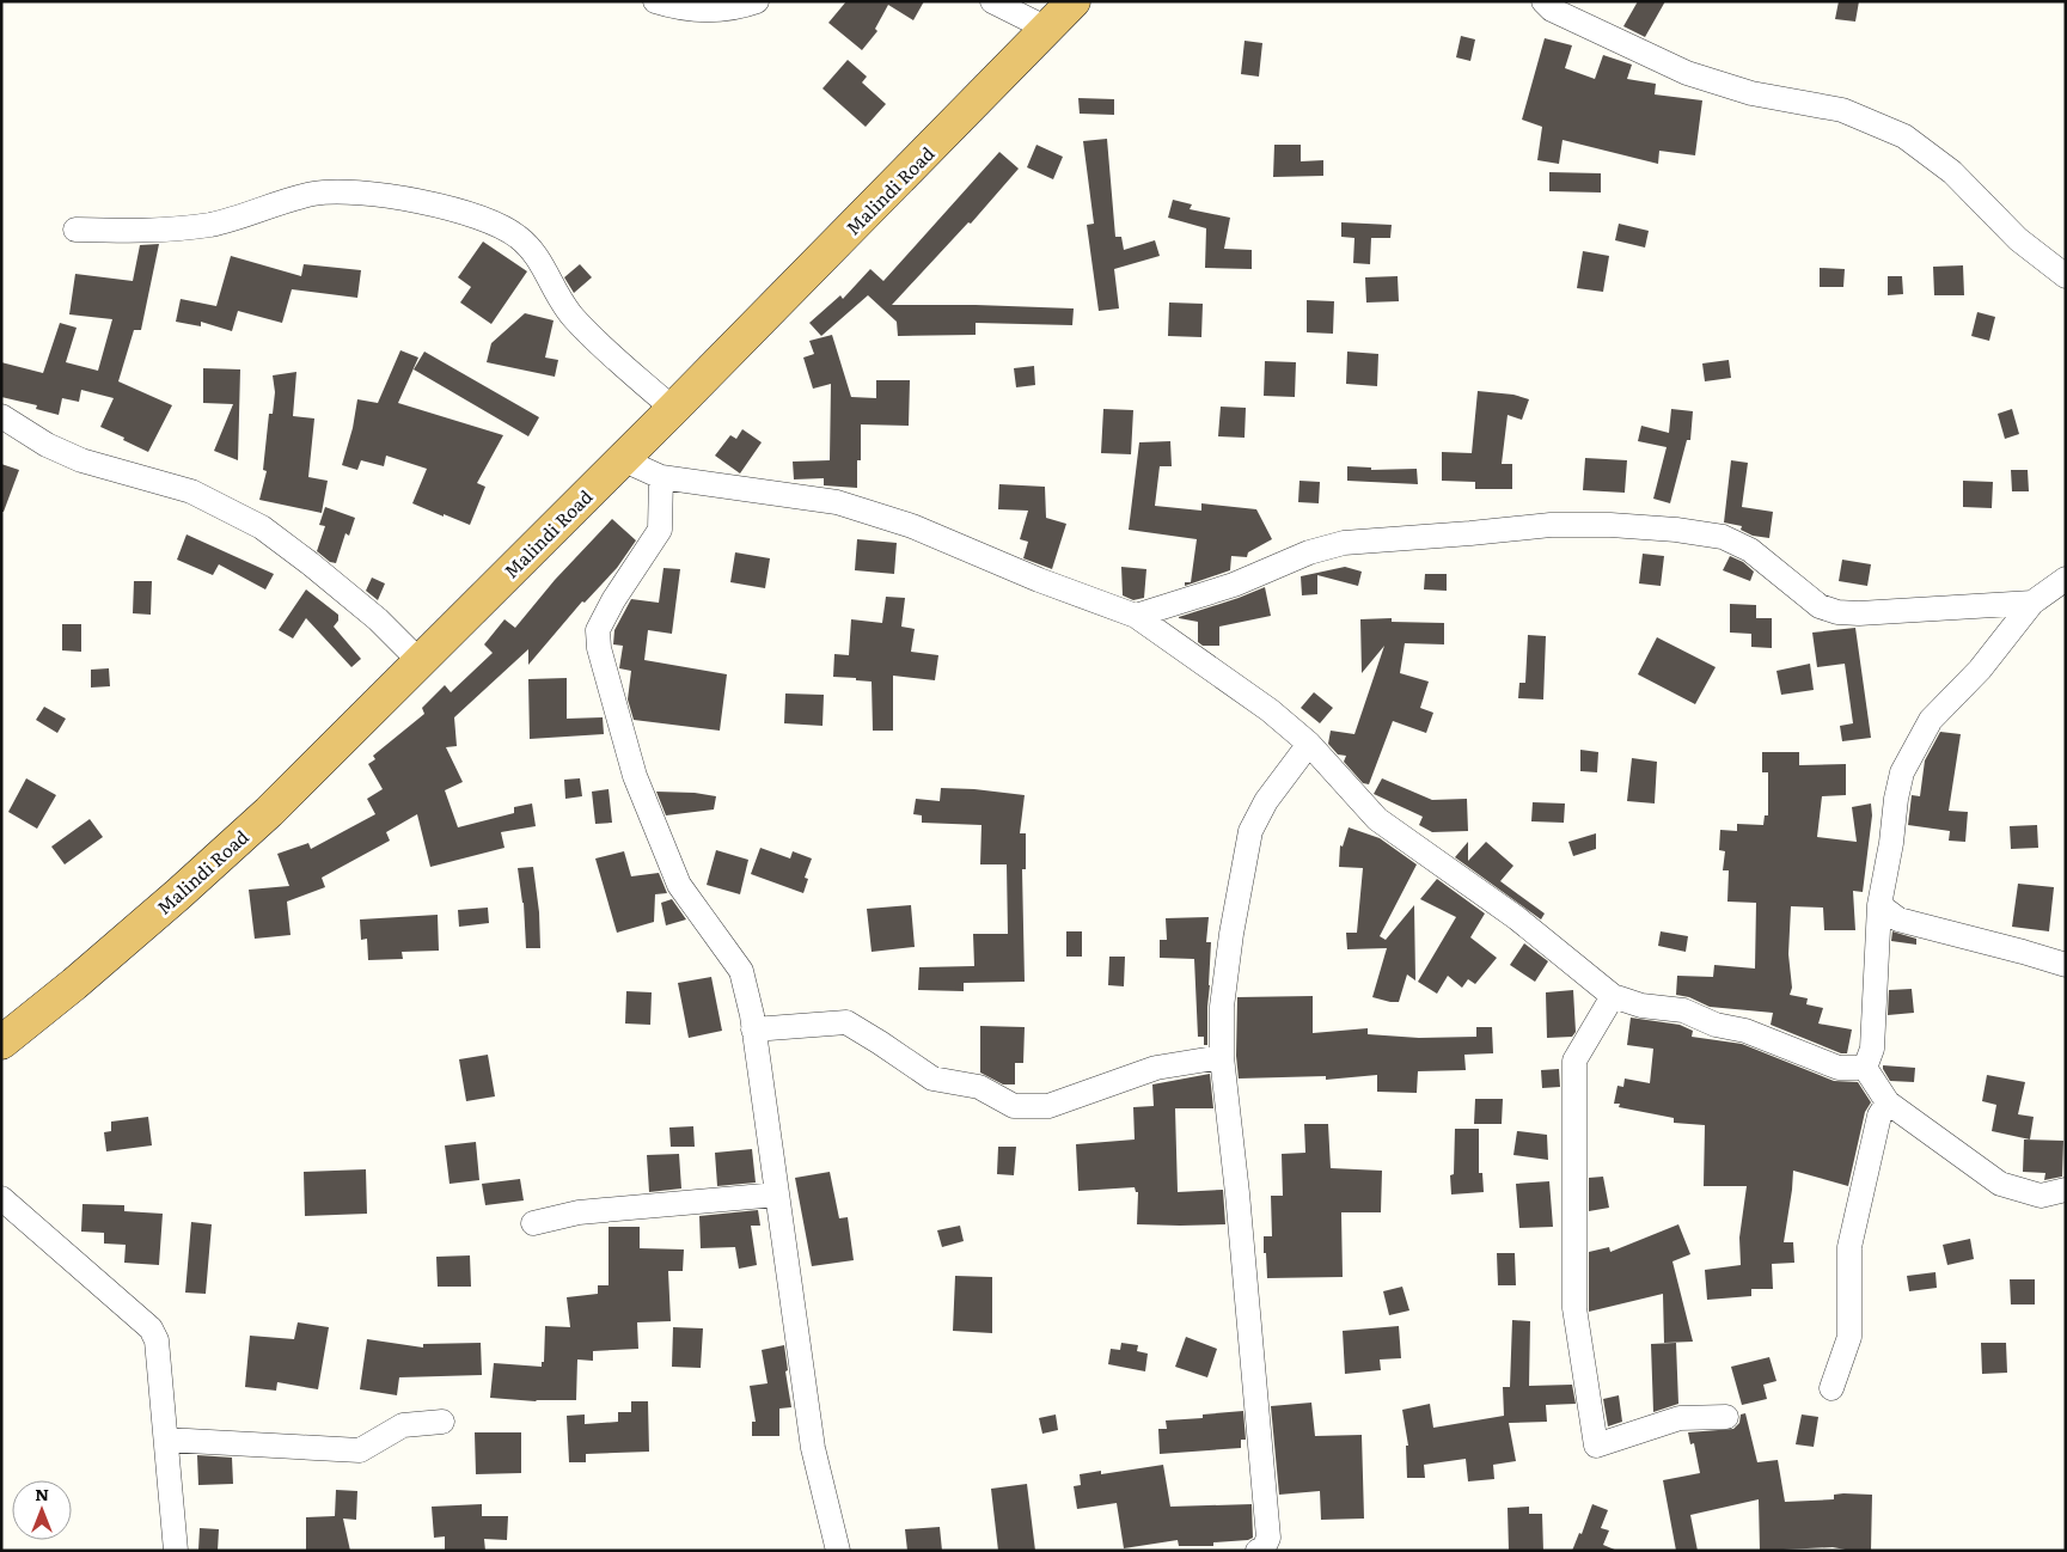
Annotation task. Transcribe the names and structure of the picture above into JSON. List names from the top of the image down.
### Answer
{
  "streets": {
    "highway": ["Malindi Road"]
  },
  "north": "top"
}
